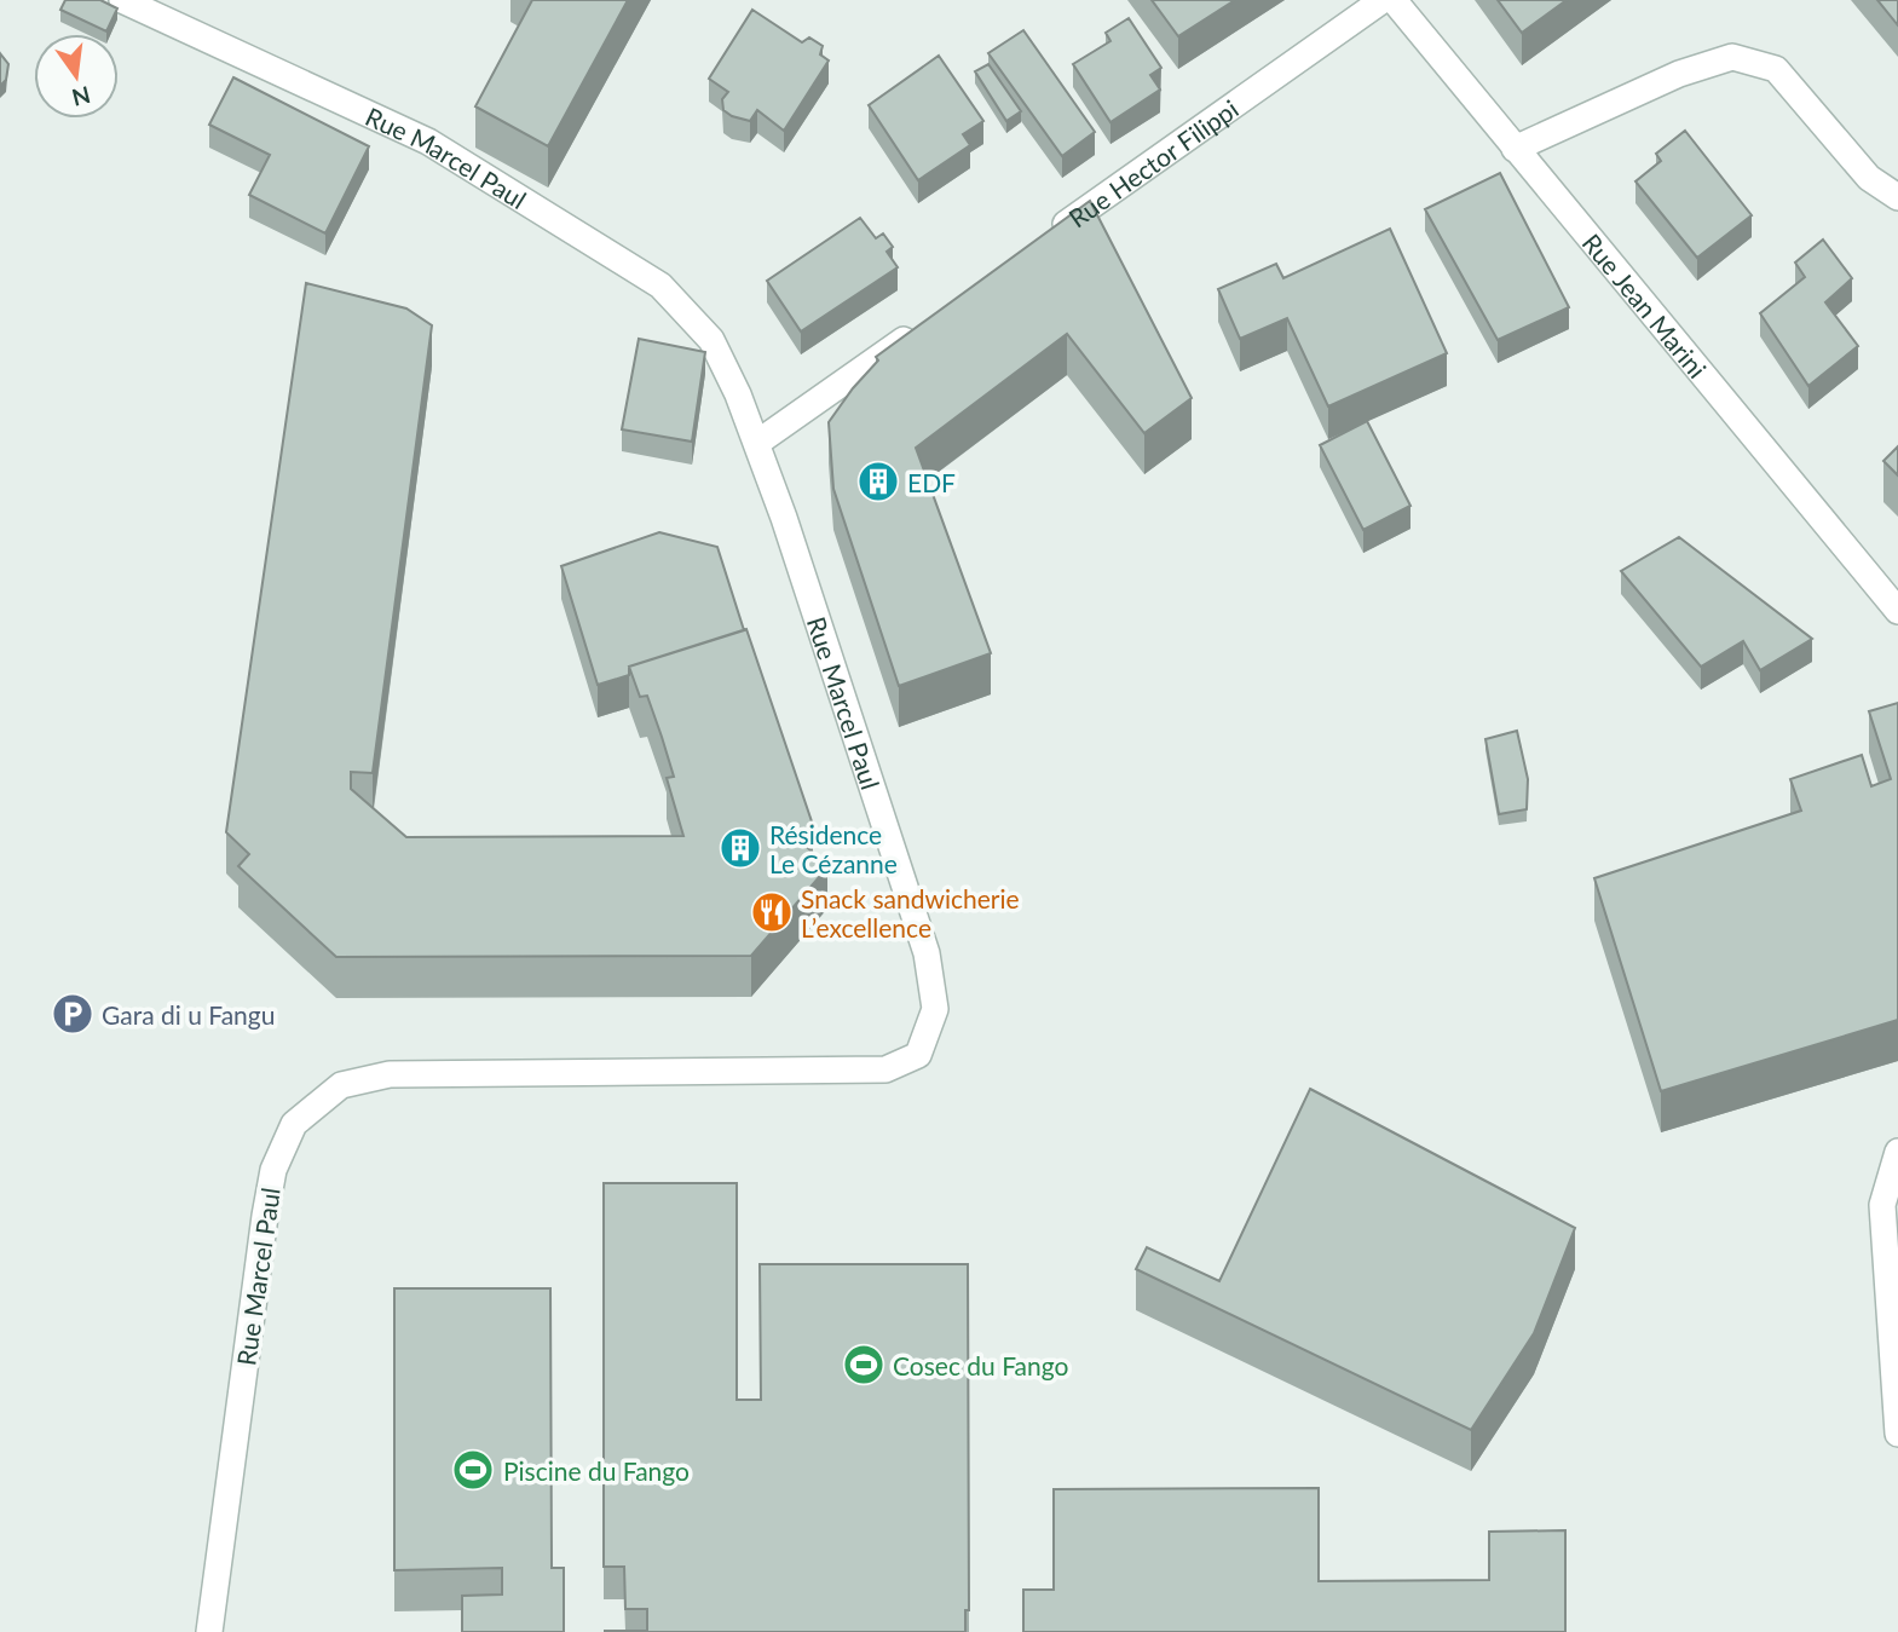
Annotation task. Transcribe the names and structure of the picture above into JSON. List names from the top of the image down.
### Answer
{
  "streets": {
    "street": ["Rue Marcel Paul", "Rue Hector Filippi", "Rue Jean Marini"]
  },
  "places": {
    "building": ["EDF", "Résidence Le Cézanne"],
    "restaurant": ["Snack sandwicherie L’excellence"],
    "parking": ["Gara di u Fangu"],
    "sports": ["Cosec du Fango", "Piscine du Fango"]
  },
  "north": "bottom"
}
